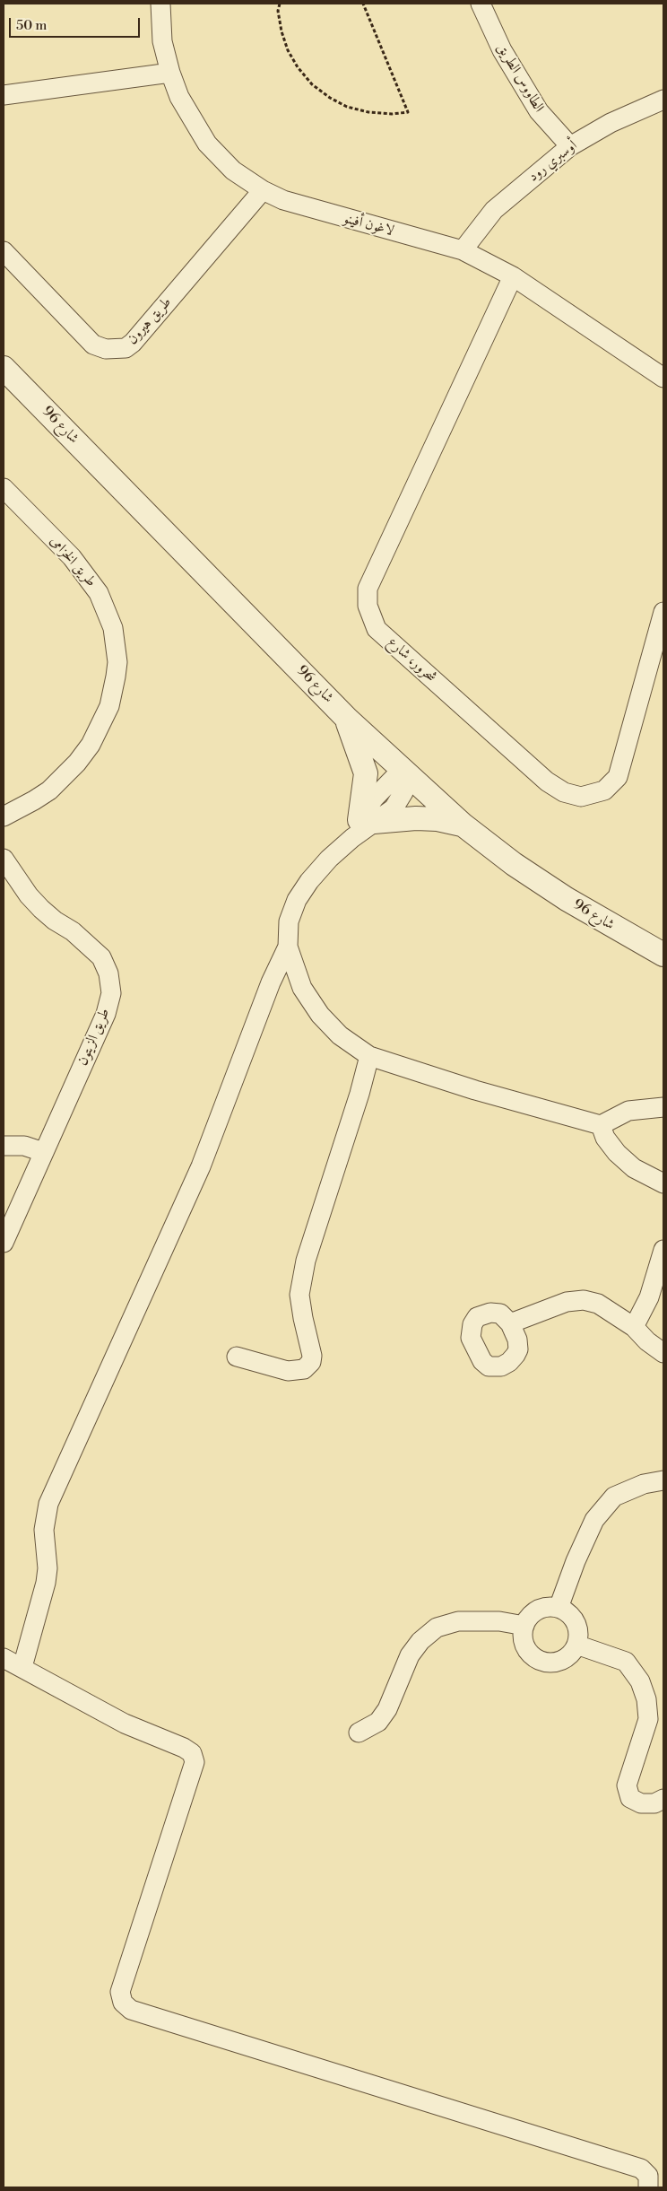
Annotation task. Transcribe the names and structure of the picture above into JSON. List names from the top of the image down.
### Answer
{
  "streets": {
    "street": [
      "الطاووس الطريق",
      "أوسبري رود",
      "لاغون أفينو",
      "طريق هيرون",
      "شارع 96",
      "طريق الخزامى",
      "شحرور، شارع",
      "طريق الزيتون"
    ]
  },
  "crossings": [
    ["الطاووس الطريق", "أوسبري رود"],
    ["أوسبري رود", "لاغون أفينو"],
    ["لاغون أفينو", "طريق هيرون"],
    ["لاغون أفينو", "شحرور، شارع"]
  ],
  "scale_bar": "50 m"
}
